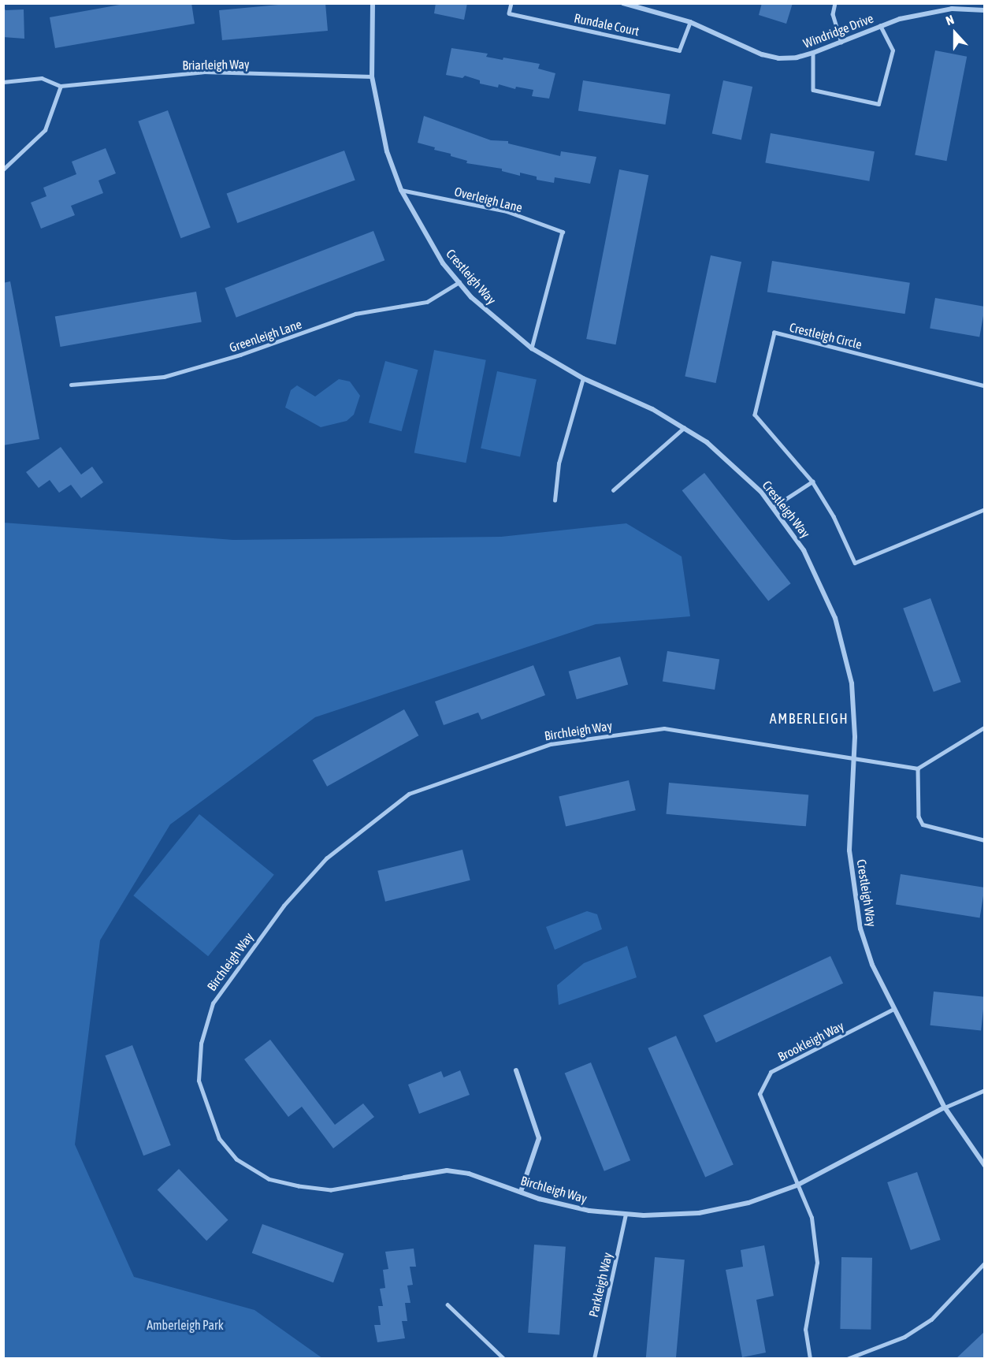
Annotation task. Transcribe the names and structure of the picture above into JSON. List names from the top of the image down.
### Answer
{
  "streets": {
    "street": ["Windridge Drive", "Crestleigh Way", "Birchleigh Way"],
    "lane": [
      "Rundale Court",
      "Briarleigh Way",
      "Overleigh Lane",
      "Greenleigh Lane",
      "Crestleigh Circle",
      "Brookleigh Way",
      "Parkleigh Way"
    ]
  },
  "crossings": [
    ["Rundale Court", "Windridge Drive"],
    ["Briarleigh Way", "Crestleigh Way"],
    ["Overleigh Lane", "Crestleigh Way"],
    ["Crestleigh Way", "Greenleigh Lane"],
    ["Crestleigh Way", "Birchleigh Way"],
    ["Crestleigh Way", "Brookleigh Way"],
    ["Birchleigh Way", "Brookleigh Way"],
    ["Birchleigh Way", "Parkleigh Way"]
  ],
  "districts": ["AMBERLEIGH"],
  "parks": ["Amberleigh Park"],
  "north": "top"
}
